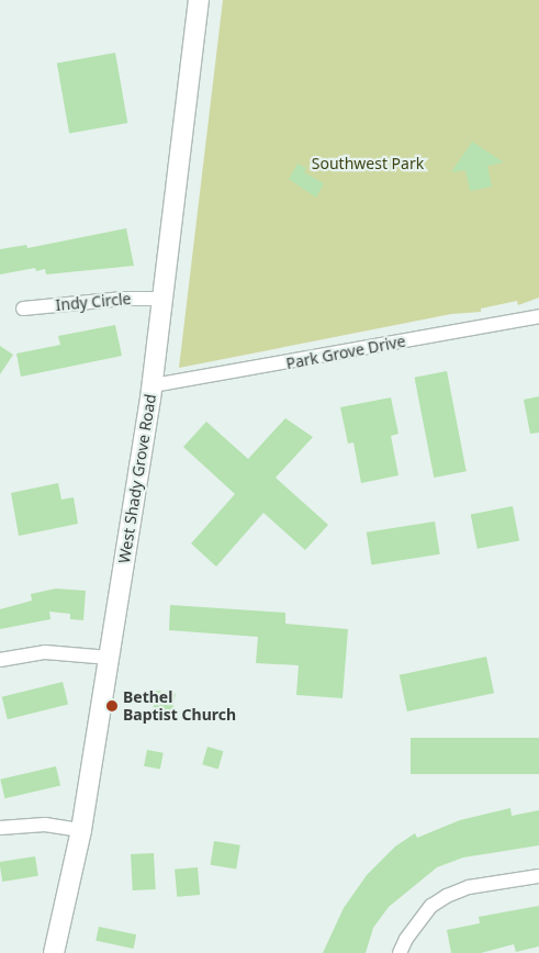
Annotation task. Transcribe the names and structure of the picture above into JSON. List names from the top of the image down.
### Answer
{
  "streets": {
    "main road": ["West Shady Grove Road"],
    "street": ["Indy Circle", "Park Grove Drive"]
  },
  "crossings": [
    ["Indy Circle", "West Shady Grove Road"],
    ["Park Grove Drive", "West Shady Grove Road"]
  ],
  "parks": ["Southwest Park"],
  "places": ["Bethel Baptist Church"]
}
